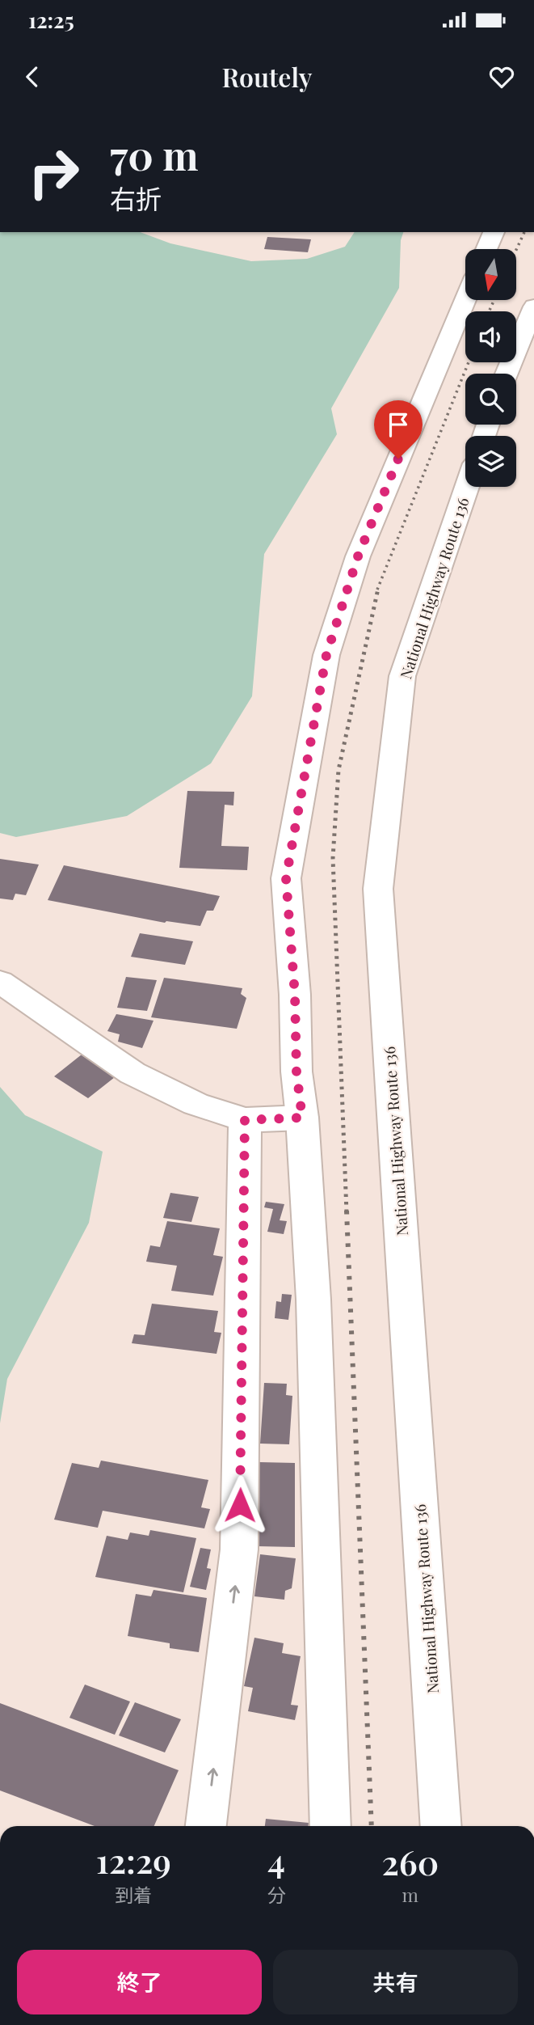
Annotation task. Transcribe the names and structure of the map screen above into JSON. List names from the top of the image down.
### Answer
{
  "streets": {
    "main road": ["National Highway Route 136"]
  },
  "north": "bottom",
  "page": {
    "status": "12:25",
    "header": "Routely",
    "turn": ["70 m", "右折"],
    "eta": [
      "12:29",
      "到着",
      "4",
      "分",
      "260",
      "m"
    ],
    "buttons": ["終了", "共有"]
  }
}
